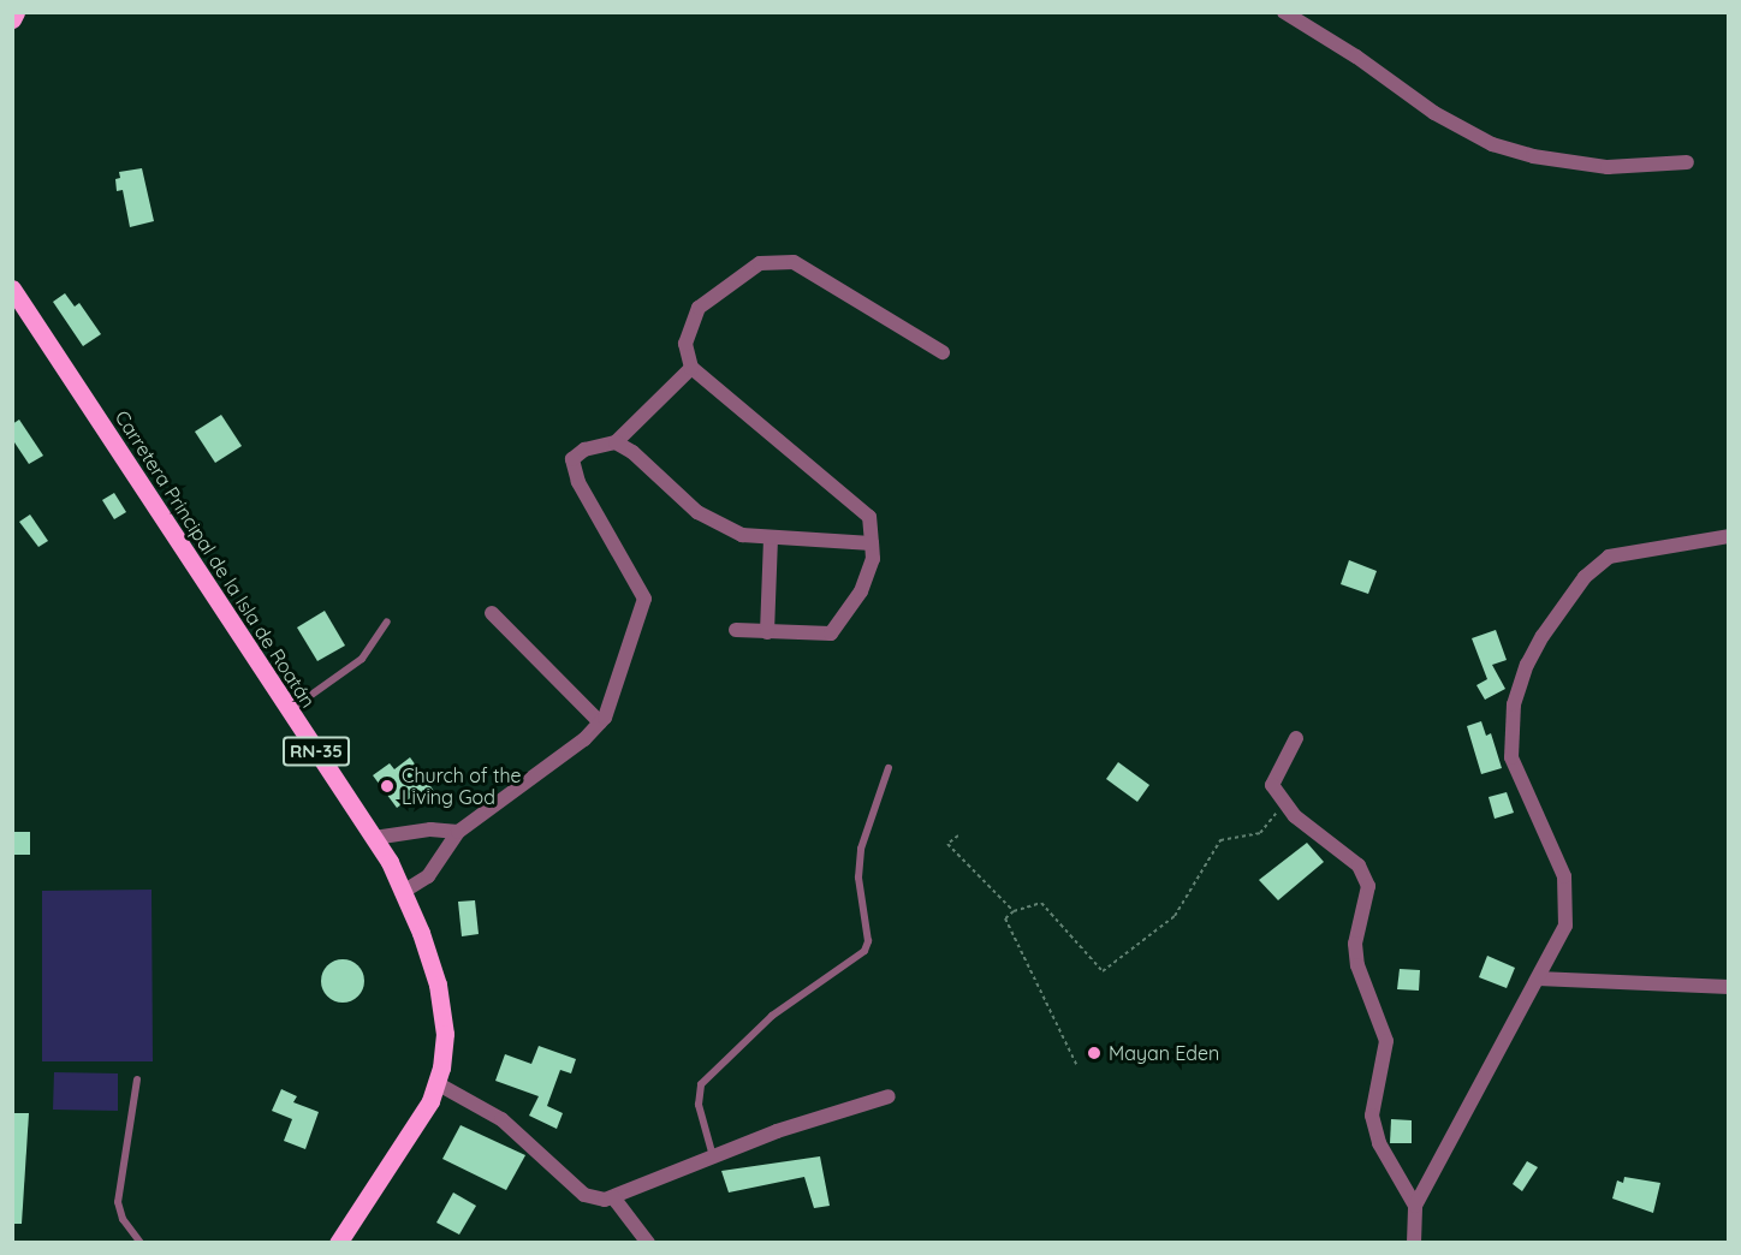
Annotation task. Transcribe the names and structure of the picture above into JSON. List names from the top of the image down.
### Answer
{
  "streets": {
    "main road": ["Carretera Principal de la Isla de Roatán", "RN-35"]
  },
  "places": ["Church of the Living God", "Mayan Eden"]
}
